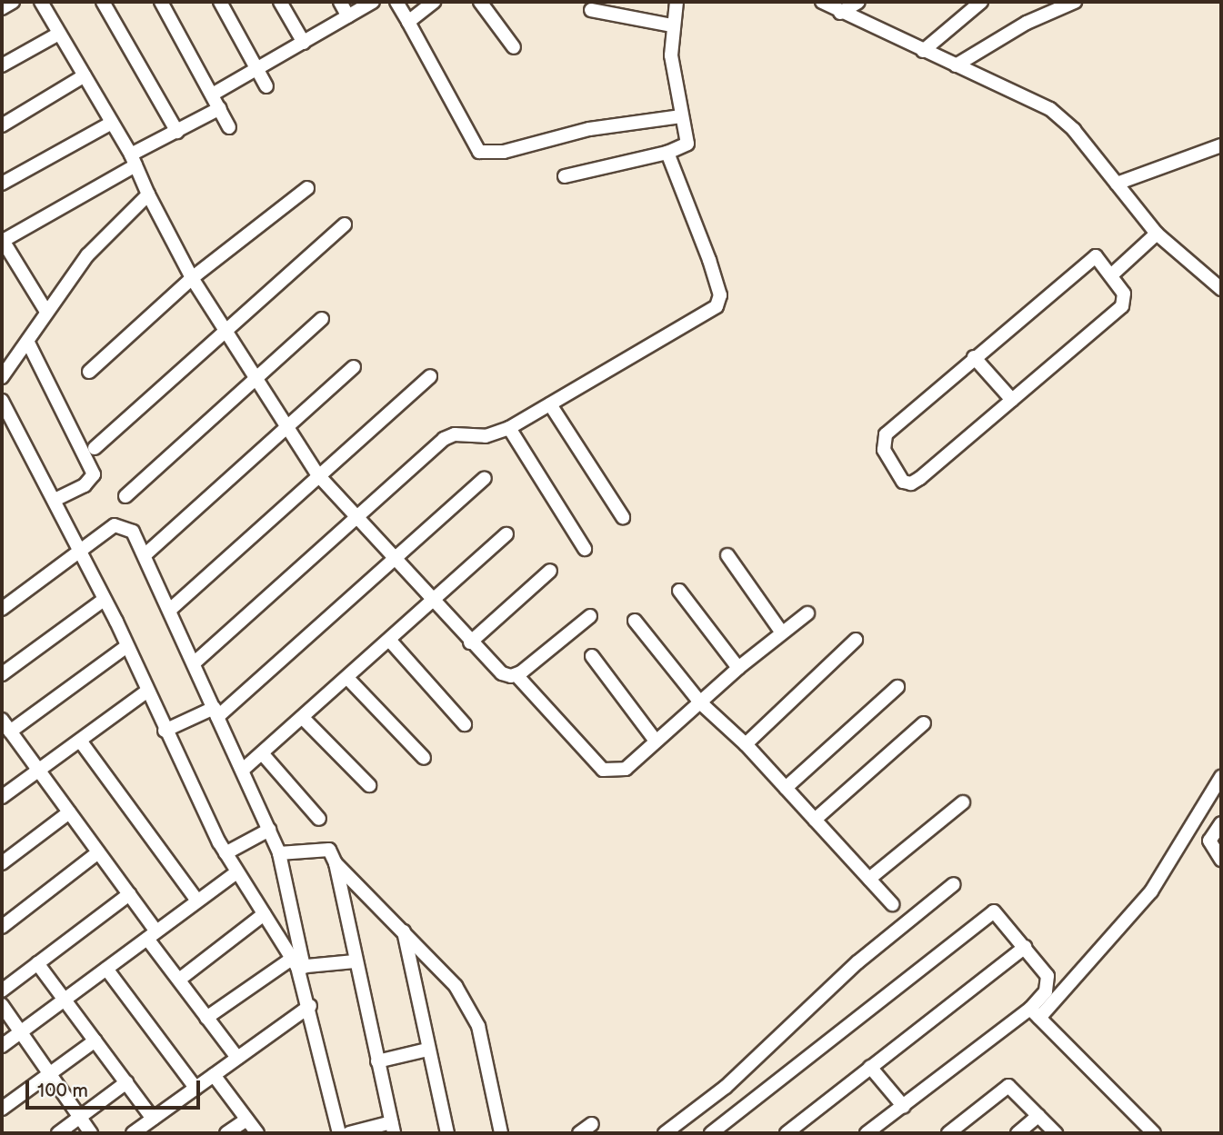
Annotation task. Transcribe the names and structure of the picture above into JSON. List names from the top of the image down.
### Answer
{
  "scale_bar": "100 m"
}
